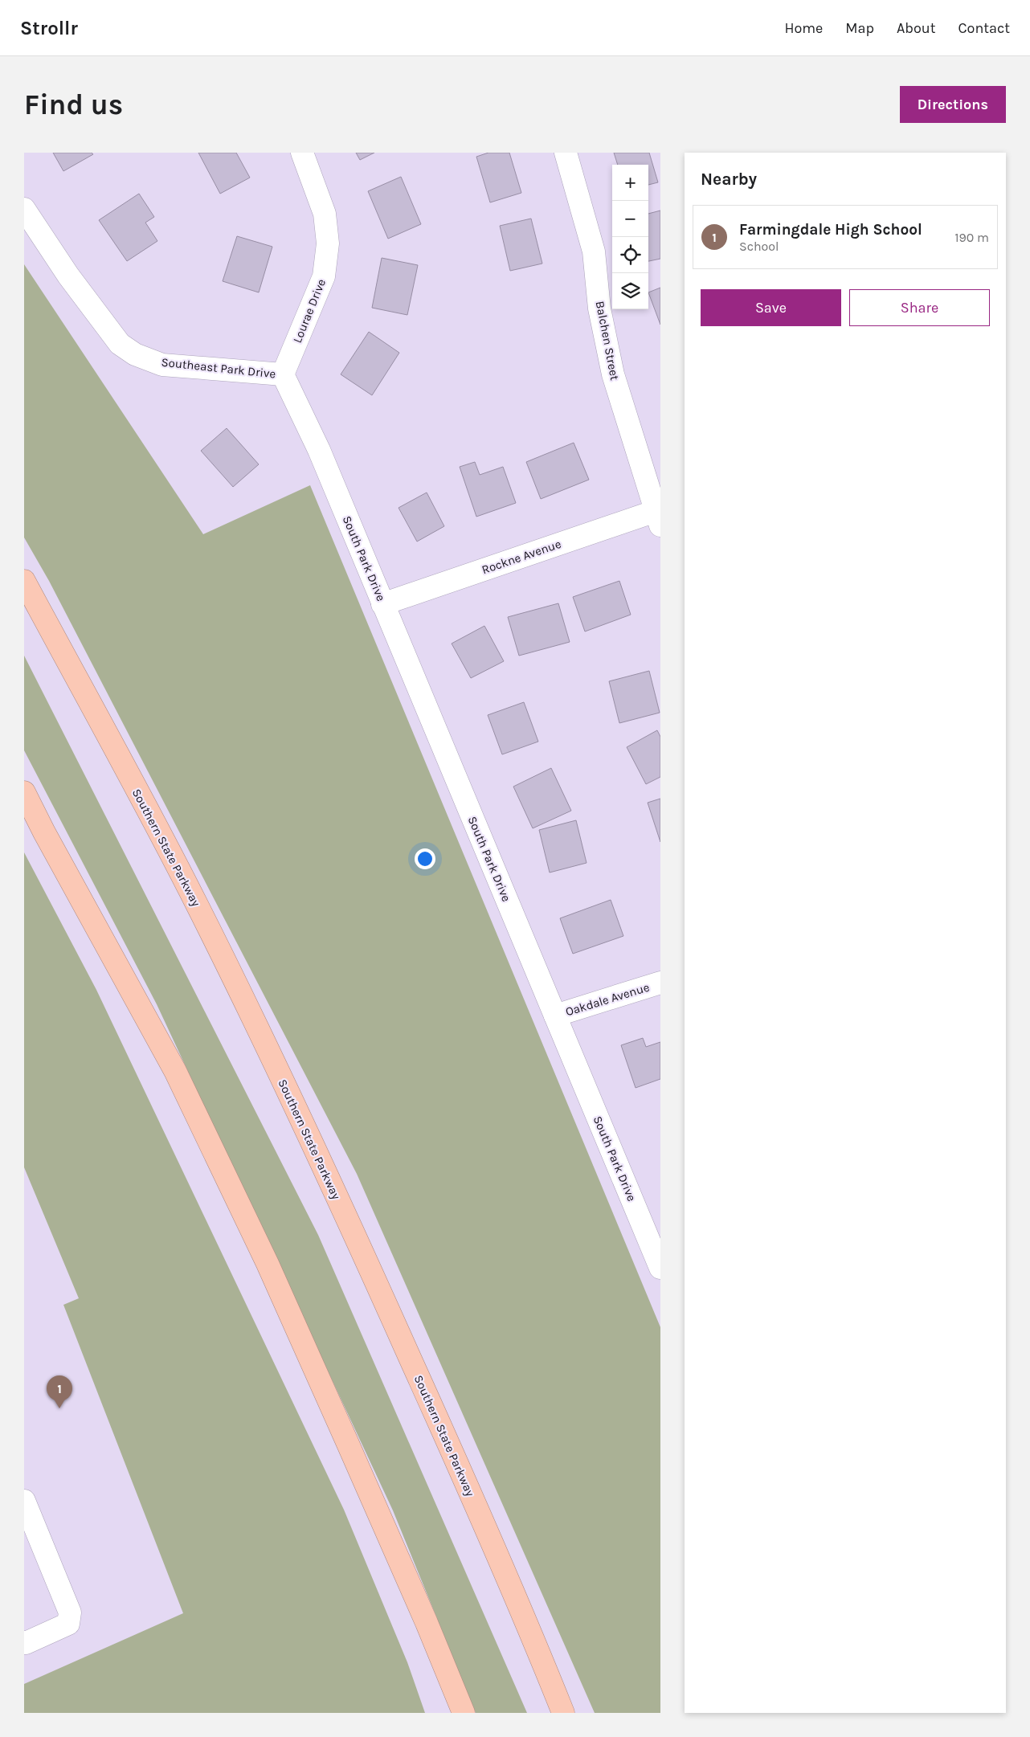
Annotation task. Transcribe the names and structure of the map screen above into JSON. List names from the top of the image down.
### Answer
{
  "streets": {
    "highway": ["Southern State Parkway"],
    "street": [
      "Lourae Drive",
      "Balchen Street",
      "Southeast Park Drive",
      "Rockne Avenue",
      "South Park Drive",
      "Oakdale Avenue"
    ]
  },
  "crossings": [
    ["Lourae Drive", "Southeast Park Drive"],
    ["Balchen Street", "Rockne Avenue"],
    ["Southeast Park Drive", "South Park Drive"],
    ["Rockne Avenue", "South Park Drive"],
    ["South Park Drive", "Oakdale Avenue"]
  ],
  "page": {
    "header": "Strollr",
    "nav": [
      "Home",
      "Map",
      "About",
      "Contact"
    ],
    "buttons": [
      "Directions",
      ["Save", "Share"]
    ],
    "title": "Find us",
    "heading": "Nearby",
    "map_buttons": ["+", "−"],
    "list": [
      {
        "mark": "1",
        "name": "Farmingdale High School",
        "note": "School",
        "value": "190 m"
      }
    ],
    "pins": "1"
  }
}
